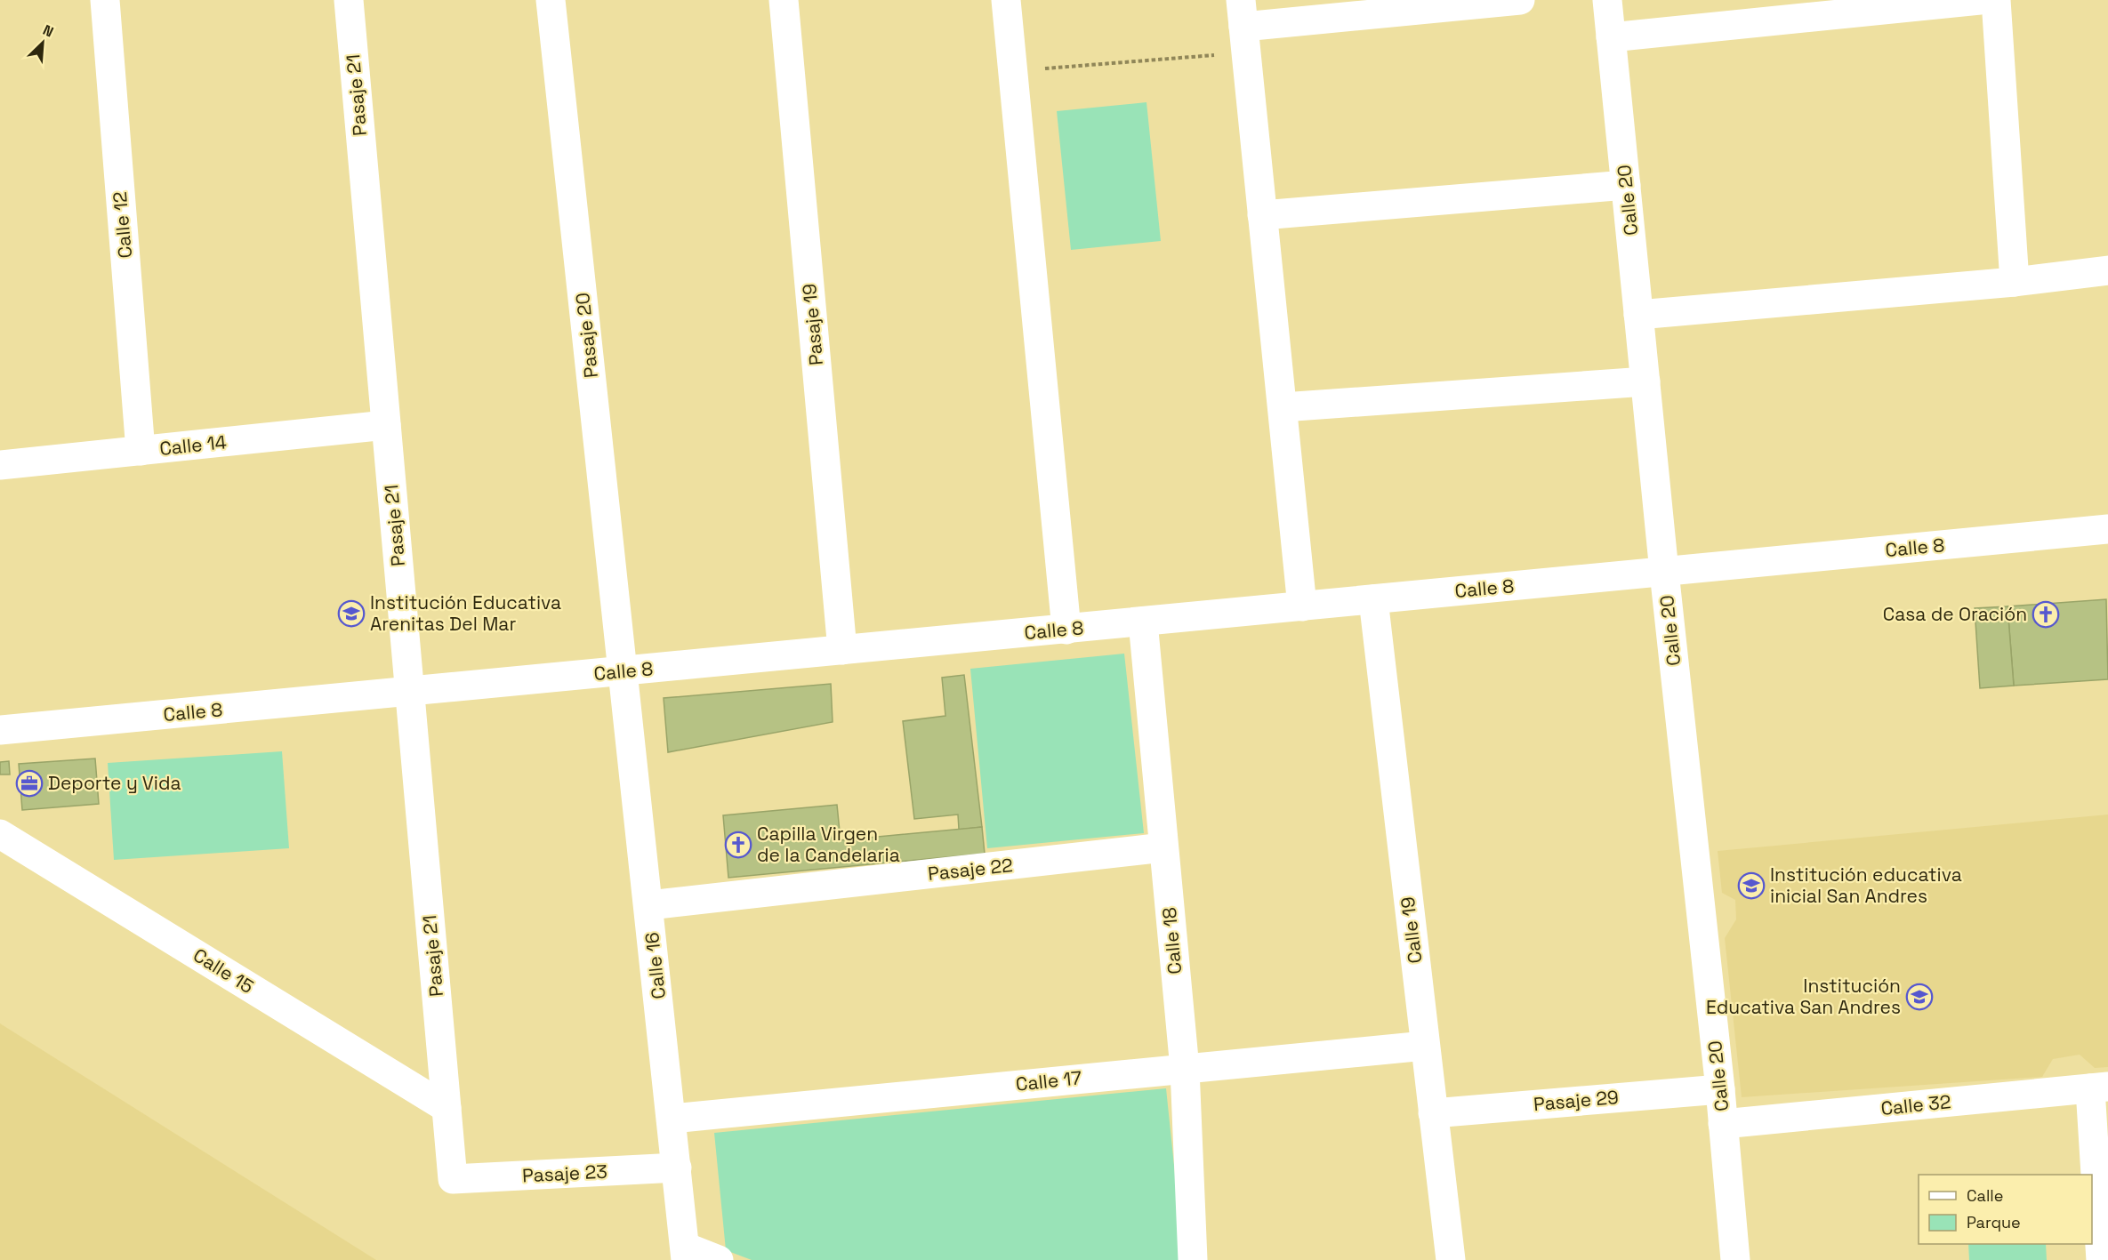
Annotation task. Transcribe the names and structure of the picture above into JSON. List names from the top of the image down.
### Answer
{
  "streets": {
    "street": [
      "Pasaje 21",
      "Calle 20",
      "Calle 12",
      "Pasaje 19",
      "Pasaje 20",
      "Calle 14",
      "Calle 8",
      "Pasaje 22",
      "Calle 19",
      "Calle 18",
      "Calle 16",
      "Calle 15",
      "Calle 17",
      "Pasaje 29",
      "Calle 32",
      "Pasaje 23"
    ]
  },
  "crossings": [
    ["Pasaje 21", "Calle 14"],
    ["Pasaje 21", "Calle 8"],
    ["Pasaje 21", "Calle 15"],
    ["Pasaje 21", "Pasaje 23"],
    ["Calle 20", "Calle 8"],
    ["Calle 20", "Pasaje 29"],
    ["Calle 20", "Calle 32"],
    ["Calle 12", "Calle 14"],
    ["Pasaje 19", "Calle 8"],
    ["Pasaje 20", "Calle 8"],
    ["Pasaje 20", "Calle 16"],
    ["Calle 8", "Calle 19"],
    ["Calle 8", "Calle 18"],
    ["Calle 8", "Calle 16"],
    ["Pasaje 22", "Calle 18"],
    ["Pasaje 22", "Calle 16"],
    ["Calle 19", "Calle 17"],
    ["Calle 19", "Pasaje 29"],
    ["Calle 18", "Calle 17"],
    ["Calle 16", "Calle 17"],
    ["Calle 16", "Pasaje 23"]
  ],
  "places": {
    "school or university": ["Institución Educativa Arenitas Del Mar", "Institución educativa inicial San Andres", "Institución Educativa San Andres"],
    "church": ["Casa de Oración", "Capilla Virgen de la Candelaria"],
    "office": ["Deporte y Vida"]
  },
  "legend": ["Calle", "Parque"],
  "north": "top right"
}
